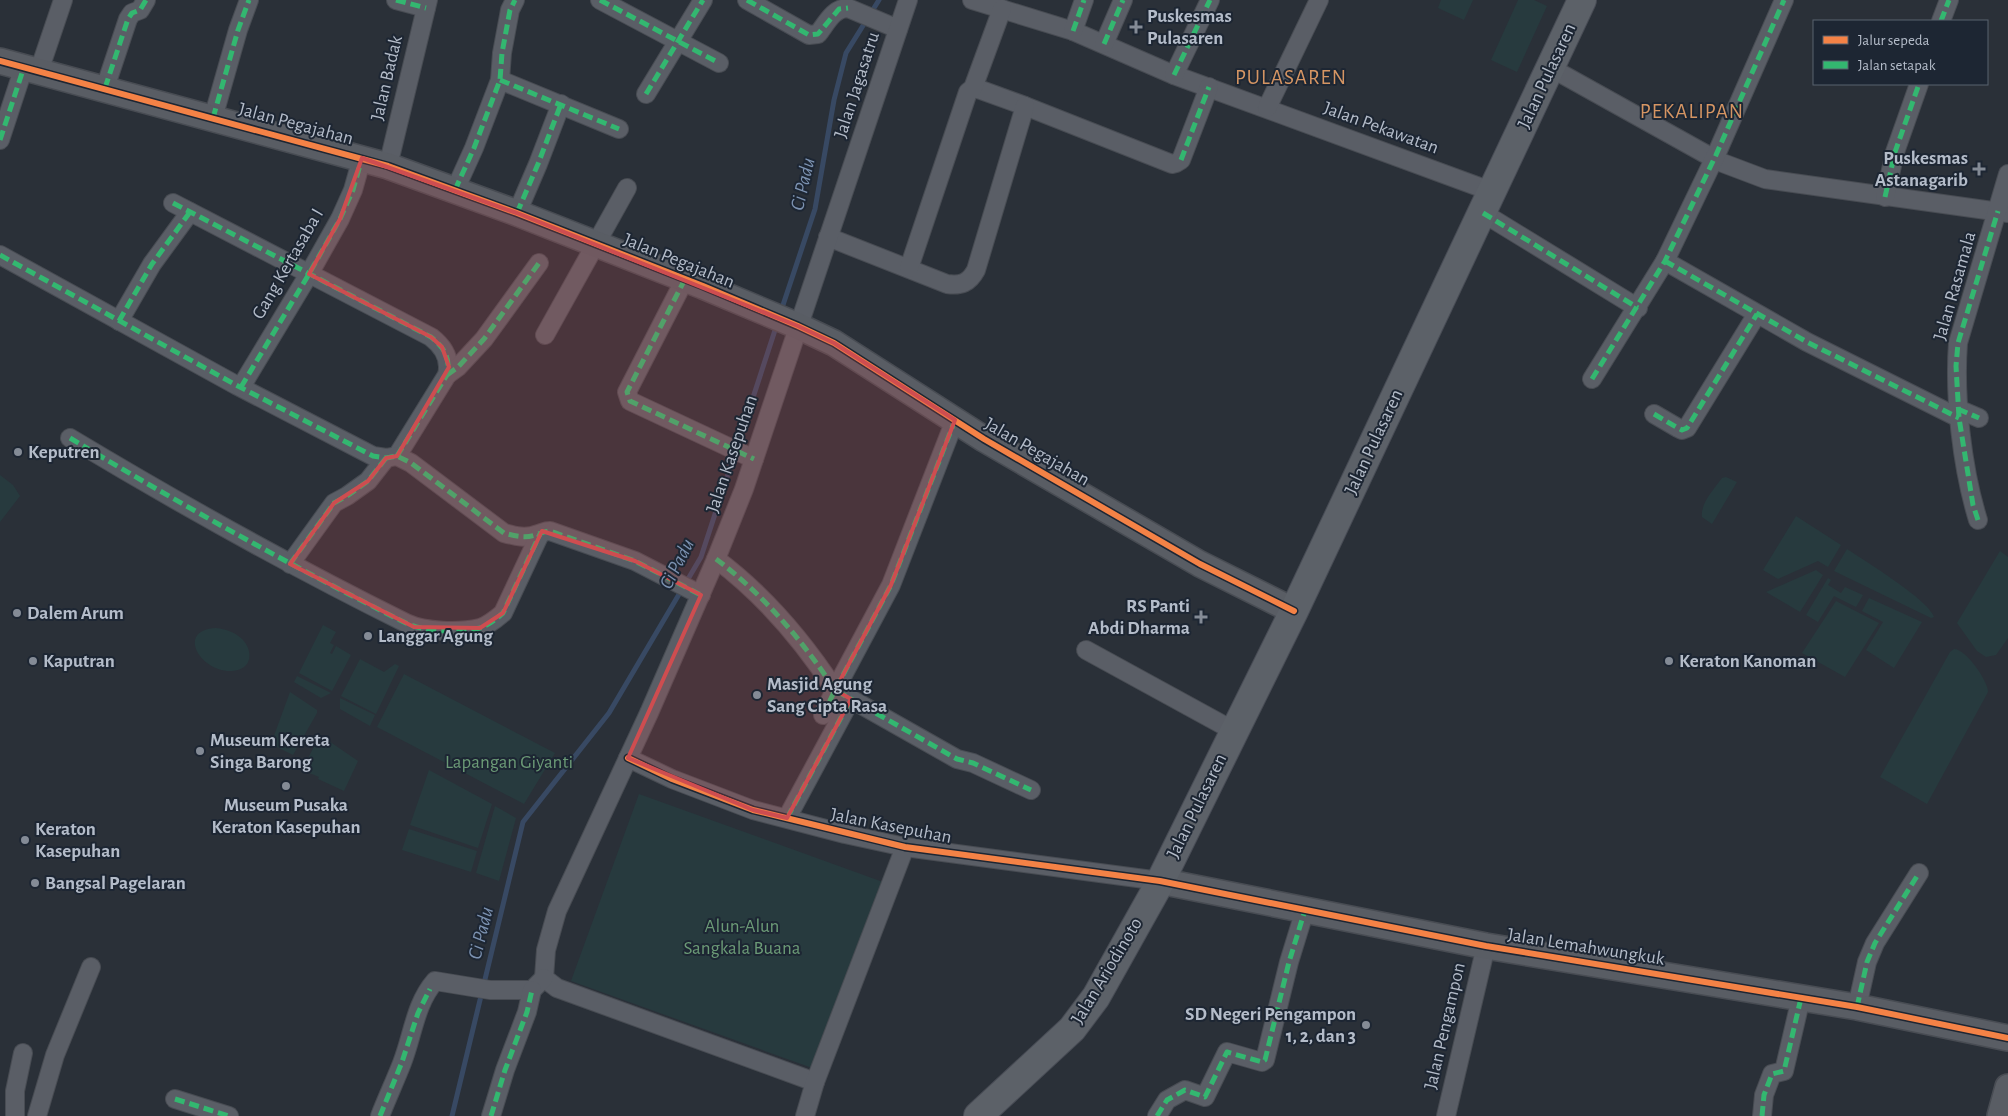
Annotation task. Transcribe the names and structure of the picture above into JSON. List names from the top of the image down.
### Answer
{
  "streets": {
    "main road": ["Jalan Pulasaren", "Jalan Ariodinoto"],
    "street": [
      "Jalan Badak",
      "Jalan Jagasatru",
      "Jalan Pegajahan",
      "Jalan Pekawatan",
      "Gang Kertasaba I",
      "Jalan Rasamala",
      "Jalan Kasepuhan",
      "Jalan Lemahwungkuk",
      "Jalan Pengampon"
    ]
  },
  "crossings": [
    ["Jalan Pulasaren", "Jalan Pegajahan"],
    ["Jalan Pulasaren", "Jalan Pekawatan"],
    ["Jalan Pulasaren", "Jalan Kasepuhan"],
    ["Jalan Pulasaren", "Jalan Lemahwungkuk"],
    ["Jalan Pulasaren", "Jalan Ariodinoto"],
    ["Jalan Badak", "Jalan Pegajahan"],
    ["Jalan Jagasatru", "Jalan Pegajahan"],
    ["Jalan Jagasatru", "Jalan Kasepuhan"],
    ["Jalan Pegajahan", "Gang Kertasaba I"],
    ["Jalan Pegajahan", "Jalan Kasepuhan"],
    ["Jalan Kasepuhan", "Jalan Lemahwungkuk"],
    ["Jalan Kasepuhan", "Jalan Ariodinoto"],
    ["Jalan Lemahwungkuk", "Jalan Ariodinoto"],
    ["Jalan Lemahwungkuk", "Jalan Pengampon"]
  ],
  "districts": ["PULASAREN", "PEKALIPAN"],
  "water": ["Ci Padu"],
  "parks": ["Lapangan Giyanti", "Alun-Alun Sangkala Buana"],
  "places": {
    "health": ["Puskesmas Pulasaren", "Puskesmas Astanagarib", "RS Panti Abdi Dharma"],
    "other": [
      "Keputren",
      "Dalem Arum",
      "Langgar Agung",
      "Kaputran",
      "Keraton Kanoman",
      "Masjid Agung Sang Cipta Rasa",
      "Museum Kereta Singa Barong",
      "Museum Pusaka Keraton Kasepuhan",
      "Keraton Kasepuhan",
      "Bangsal Pagelaran",
      "SD Negeri Pengampon 1, 2, dan 3"
    ]
  },
  "legend": ["Jalur sepeda", "Jalan setapak"]
}
